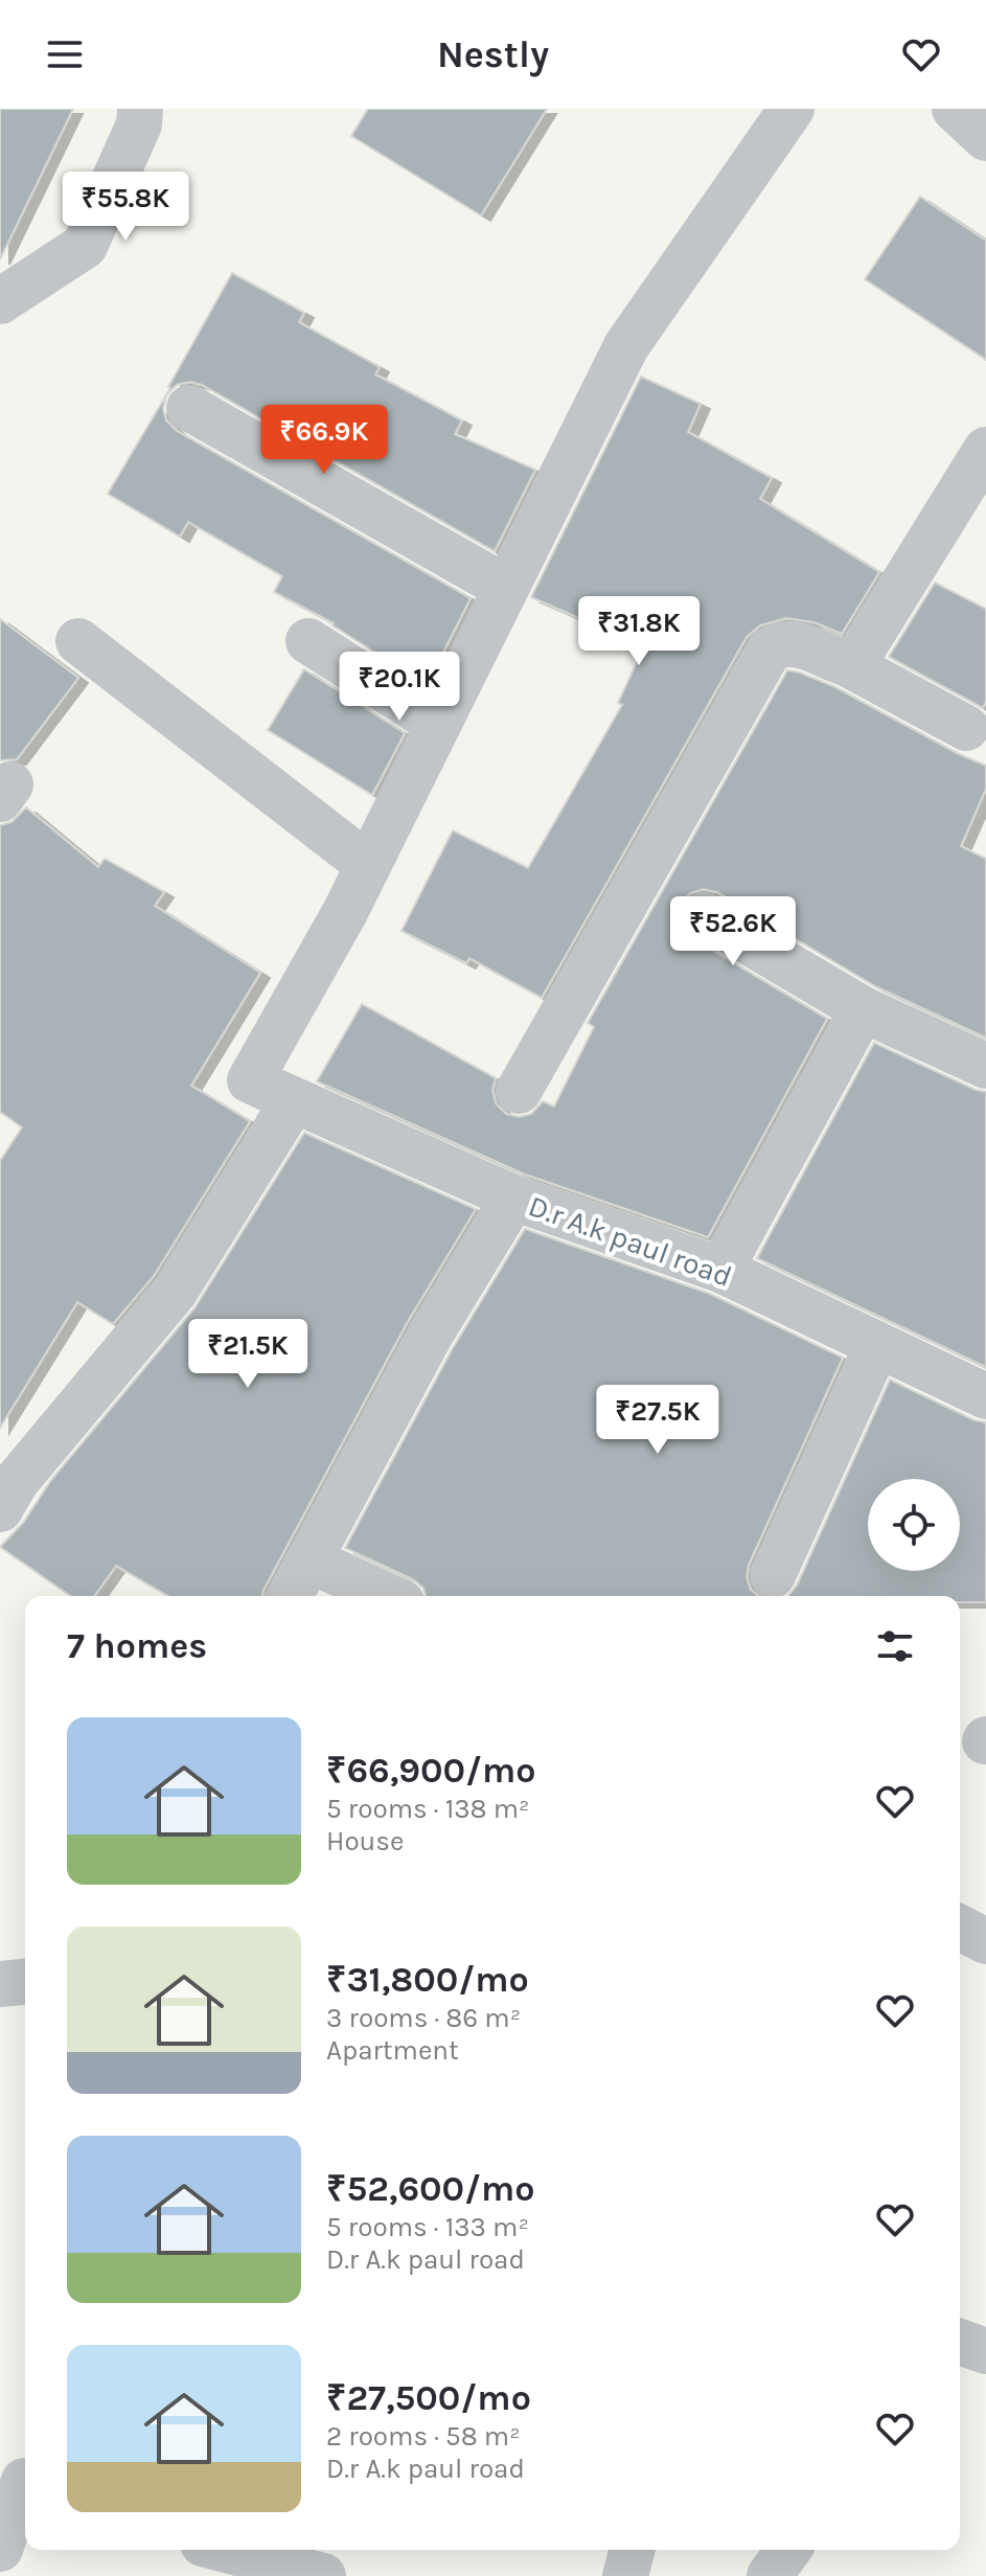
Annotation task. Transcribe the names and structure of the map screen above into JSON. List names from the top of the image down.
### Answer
{
  "streets": {
    "street": ["D.r A.k paul road"]
  },
  "page": {
    "header": "Nestly",
    "price": [
      "₹55.8K",
      "₹66.9K",
      "₹31.8K",
      "₹20.1K",
      "₹52.6K",
      "₹21.5K",
      "₹27.5K"
    ],
    "heading": "7 homes",
    "list": [
      {
        "name": "₹66,900/mo",
        "note": "5 rooms · 138 m² · House"
      },
      {
        "name": "₹31,800/mo",
        "note": "3 rooms · 86 m² · Apartment"
      },
      {
        "name": "₹52,600/mo",
        "note": "5 rooms · 133 m² · D.r A.k paul road"
      },
      {
        "name": "₹27,500/mo",
        "note": "2 rooms · 58 m² · D.r A.k paul road"
      }
    ]
  }
}
